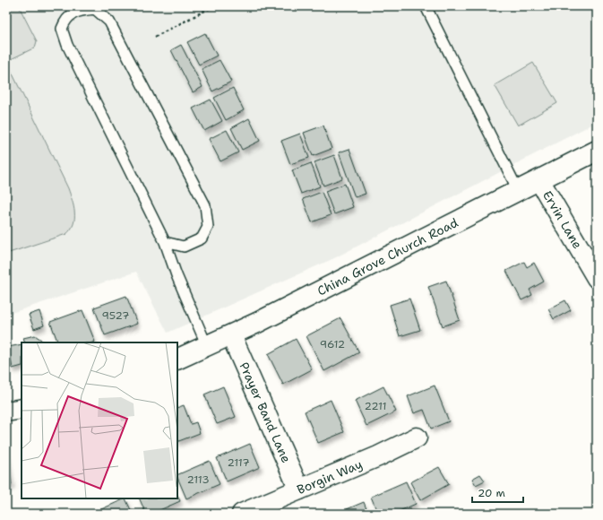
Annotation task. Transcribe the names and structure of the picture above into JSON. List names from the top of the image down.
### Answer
{
  "streets": {
    "street": [
      "Ervin Lane",
      "China Grove Church Road",
      "Prayer Band Lane",
      "Borgin Way"
    ]
  },
  "crossings": [
    ["Ervin Lane", "China Grove Church Road"],
    ["China Grove Church Road", "Prayer Band Lane"],
    ["Prayer Band Lane", "Borgin Way"]
  ],
  "house_numbers": [
    "9527",
    "9612",
    "2211",
    "2117",
    "2113"
  ],
  "scale_bar": "20 m"
}
